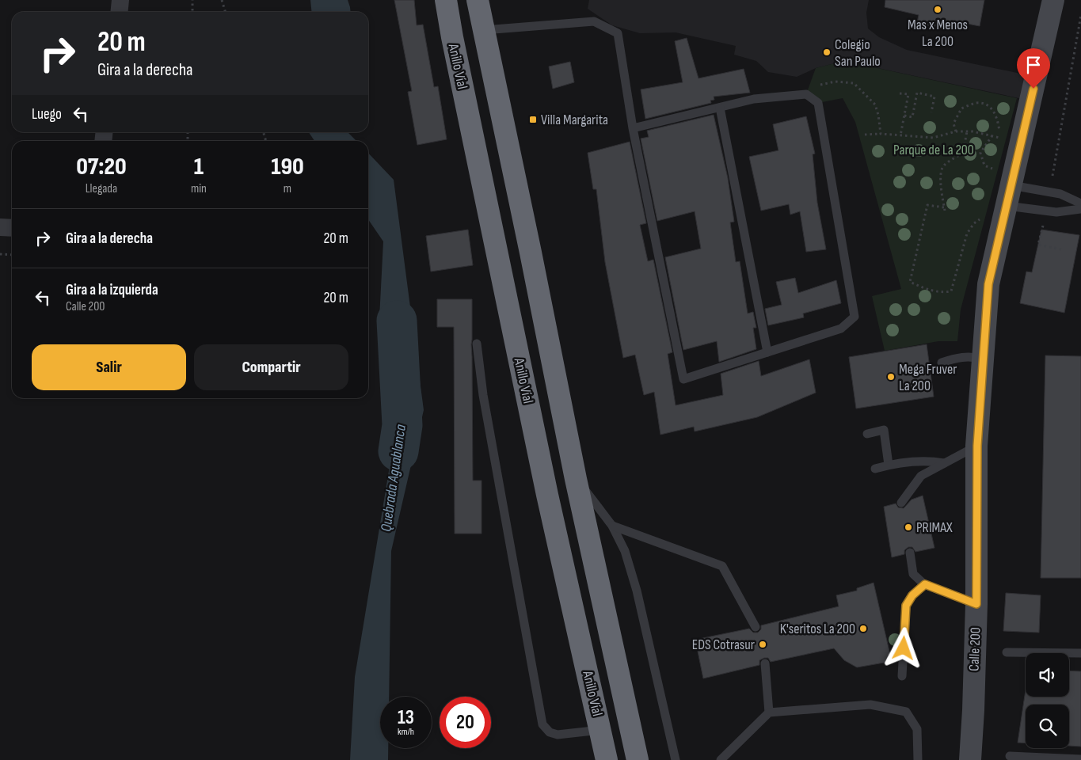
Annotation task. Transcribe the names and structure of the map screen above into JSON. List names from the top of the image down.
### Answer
{
  "streets": {
    "highway": ["Anillo Víal"],
    "main road": ["Calle 200"]
  },
  "water": ["Quebrada Aguablanca"],
  "parks": ["Parque de La 200"],
  "places": {
    "other": [
      "Mas x Menos La 200",
      "Colegio San Paulo",
      "Mega Fruver La 200",
      "PRIMAX",
      "K'seritos La 200",
      "EDS Cotrasur"
    ],
    "transit": ["Villa Margarita"]
  },
  "page": {
    "turn": ["20 m", "Gira a la derecha"],
    "then": "Luego",
    "eta": [
      "07:20",
      "Llegada",
      "1",
      "min",
      "190",
      "m"
    ],
    "list": [
      {
        "name": "Gira a la derecha",
        "value": "20 m"
      },
      {
        "name": "Gira a la izquierda",
        "note": "Calle 200",
        "value": "20 m"
      }
    ],
    "buttons": ["Salir", "Compartir"],
    "speed": "13 km/h",
    "limit": "20"
  }
}
